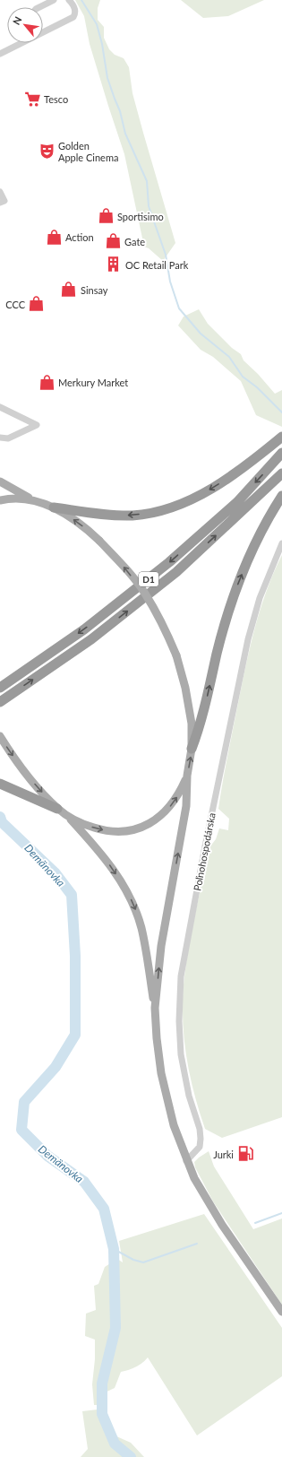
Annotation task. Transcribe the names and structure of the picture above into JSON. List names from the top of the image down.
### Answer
{
  "streets": {
    "highway": ["D1"],
    "street": ["Poľnohospodárska"]
  },
  "water": ["Demänovka"],
  "places": {
    "supermarket": ["Tesco"],
    "theatre": ["Golden Apple Cinema"],
    "shop": [
      "Sportisimo",
      "Action",
      "Gate",
      "Sinsay",
      "CCC",
      "Merkury Market"
    ],
    "building": ["OC Retail Park"],
    "fuel station": ["Jurki"]
  },
  "north": "top left"
}
